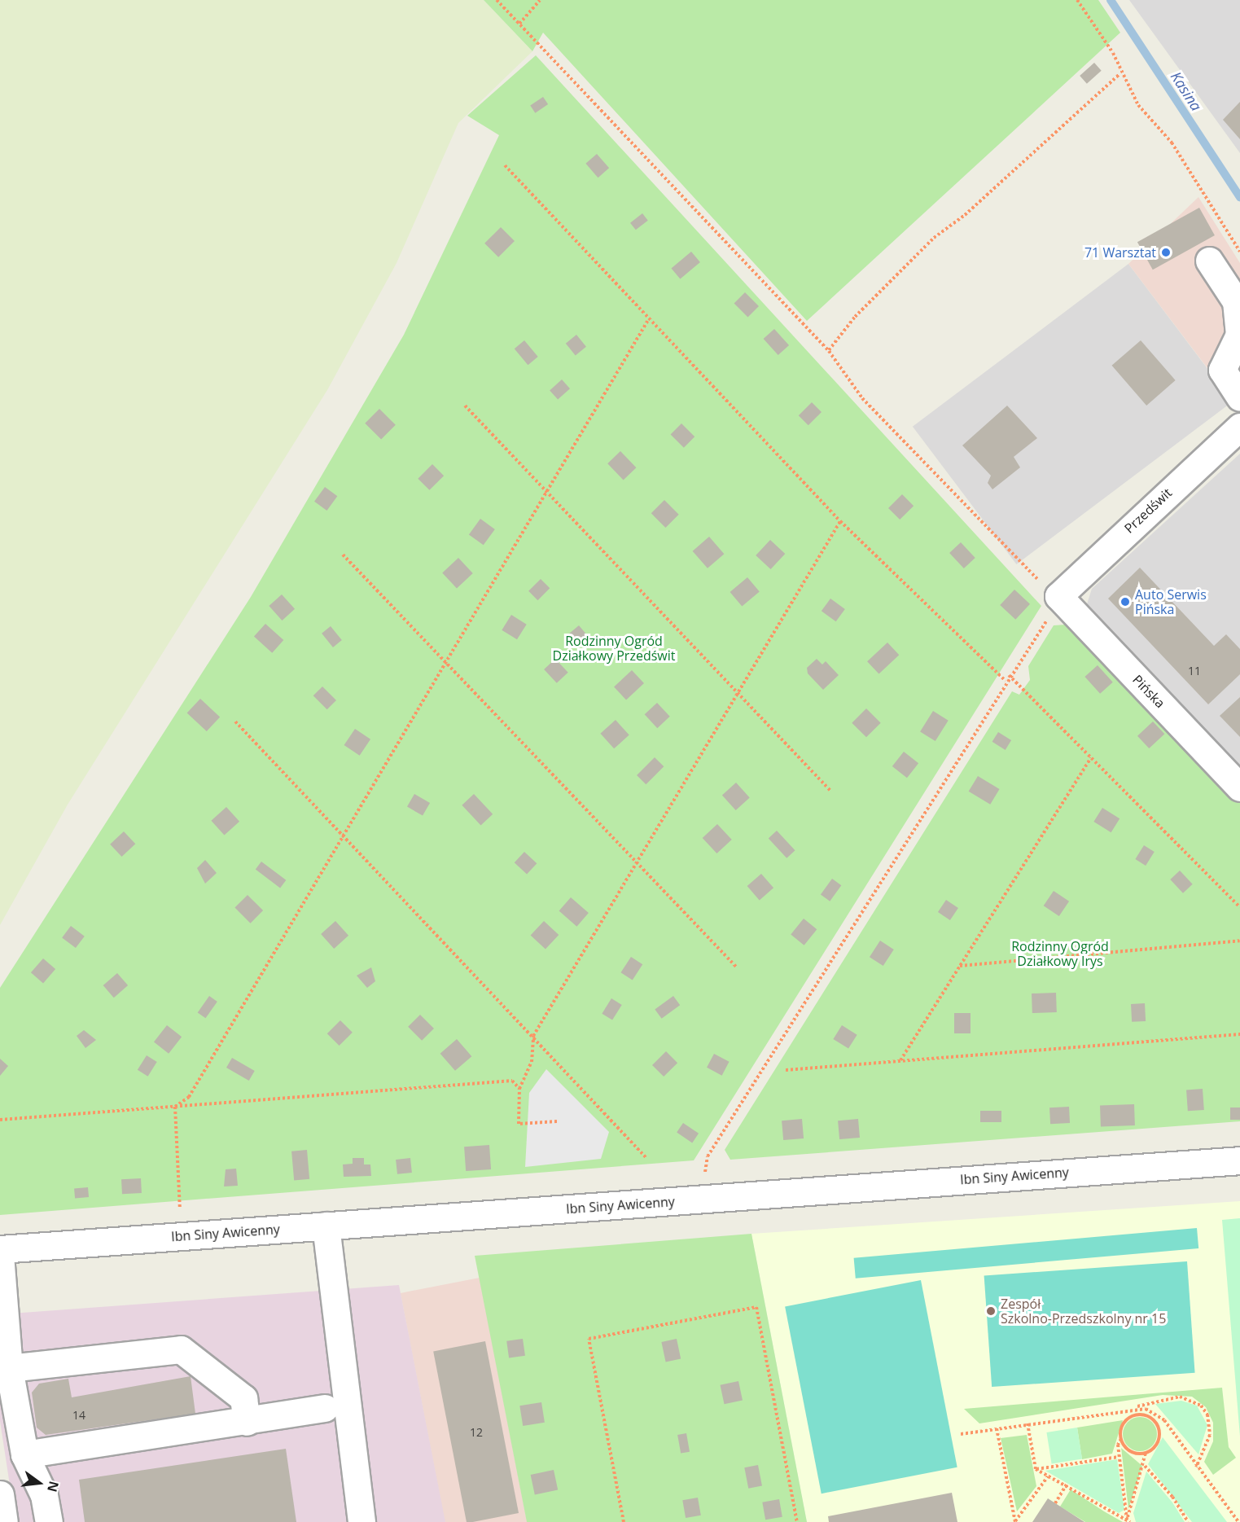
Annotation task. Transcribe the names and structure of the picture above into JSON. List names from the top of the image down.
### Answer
{
  "streets": {
    "street": ["Przedświt", "Pińska", "Ibn Siny Awicenny"]
  },
  "crossings": [
    ["Przedświt", "Pińska"]
  ],
  "water": ["Kasina"],
  "parks": ["Rodzinny Ogród Działkowy Przedświt", "Rodzinny Ogród Działkowy Irys"],
  "places": ["71 Warsztat", "Auto Serwis Pińska", "Zespół Szkolno-Przedszkolny nr 15"],
  "house_numbers": ["11", "14", "12"],
  "north": "right"
}
